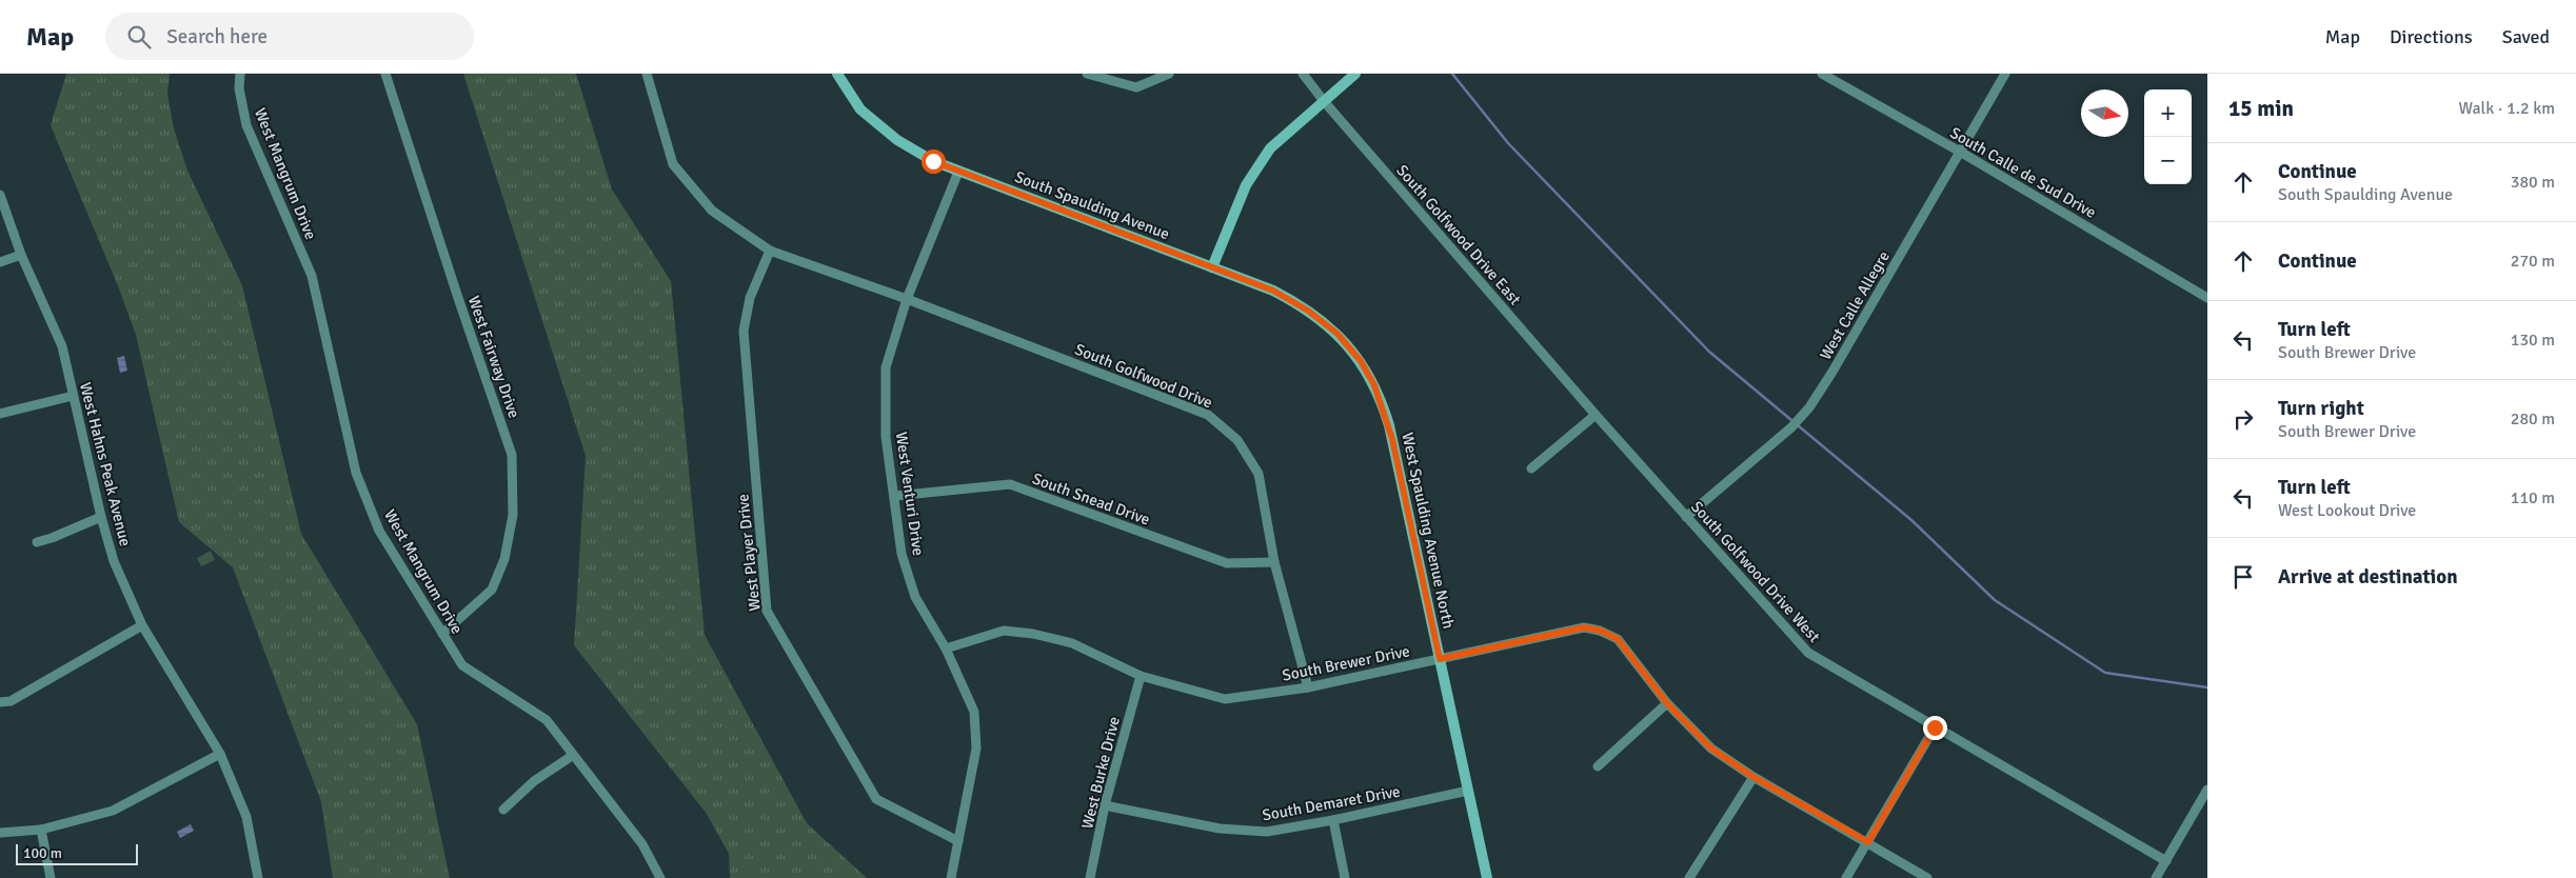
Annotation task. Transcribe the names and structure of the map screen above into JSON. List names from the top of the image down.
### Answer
{
  "streets": {
    "street": [
      "South Calle de Sud Drive",
      "West Mangrum Drive",
      "South Spaulding Avenue",
      "South Golfwood Drive East",
      "West Calle Allegre",
      "West Fairway Drive",
      "South Golfwood Drive",
      "West Hahns Peak Avenue",
      "West Venturi Drive",
      "South Snead Drive",
      "West Spaulding Avenue North",
      "West Player Drive",
      "South Golfwood Drive West",
      "South Brewer Drive",
      "West Burke Drive",
      "South Demaret Drive"
    ]
  },
  "crossings": [
    ["South Calle de Sud Drive", "West Calle Allegre"],
    ["West Mangrum Drive", "West Fairway Drive"],
    ["South Spaulding Avenue", "West Venturi Drive"],
    ["South Spaulding Avenue", "West Spaulding Avenue North"],
    ["South Golfwood Drive East", "South Golfwood Drive West"],
    ["West Calle Allegre", "South Golfwood Drive West"],
    ["South Golfwood Drive", "West Venturi Drive"],
    ["South Golfwood Drive", "South Snead Drive"],
    ["South Golfwood Drive", "West Player Drive"],
    ["South Golfwood Drive", "South Brewer Drive"],
    ["West Venturi Drive", "South Snead Drive"],
    ["West Venturi Drive", "West Player Drive"],
    ["West Venturi Drive", "South Brewer Drive"],
    ["West Spaulding Avenue North", "South Brewer Drive"],
    ["West Spaulding Avenue North", "South Demaret Drive"],
    ["South Brewer Drive", "West Burke Drive"],
    ["West Burke Drive", "South Demaret Drive"]
  ],
  "scale_bar": "100 m",
  "north": "right",
  "page": {
    "header": "Map",
    "search": "Search here",
    "nav": ["Map", "Directions", "Saved"],
    "heading": ["15 min", "Walk · 1.2 km"],
    "map_buttons": ["+", "−"],
    "list": [
      ["Continue", "South Spaulding Avenue", "380 m"],
      ["Continue", "270 m"],
      ["Turn left", "South Brewer Drive", "130 m"],
      ["Turn right", "South Brewer Drive", "280 m"],
      ["Turn left", "West Lookout Drive", "110 m"],
      "Arrive at destination"
    ],
    "scale": "100 m"
  }
}
